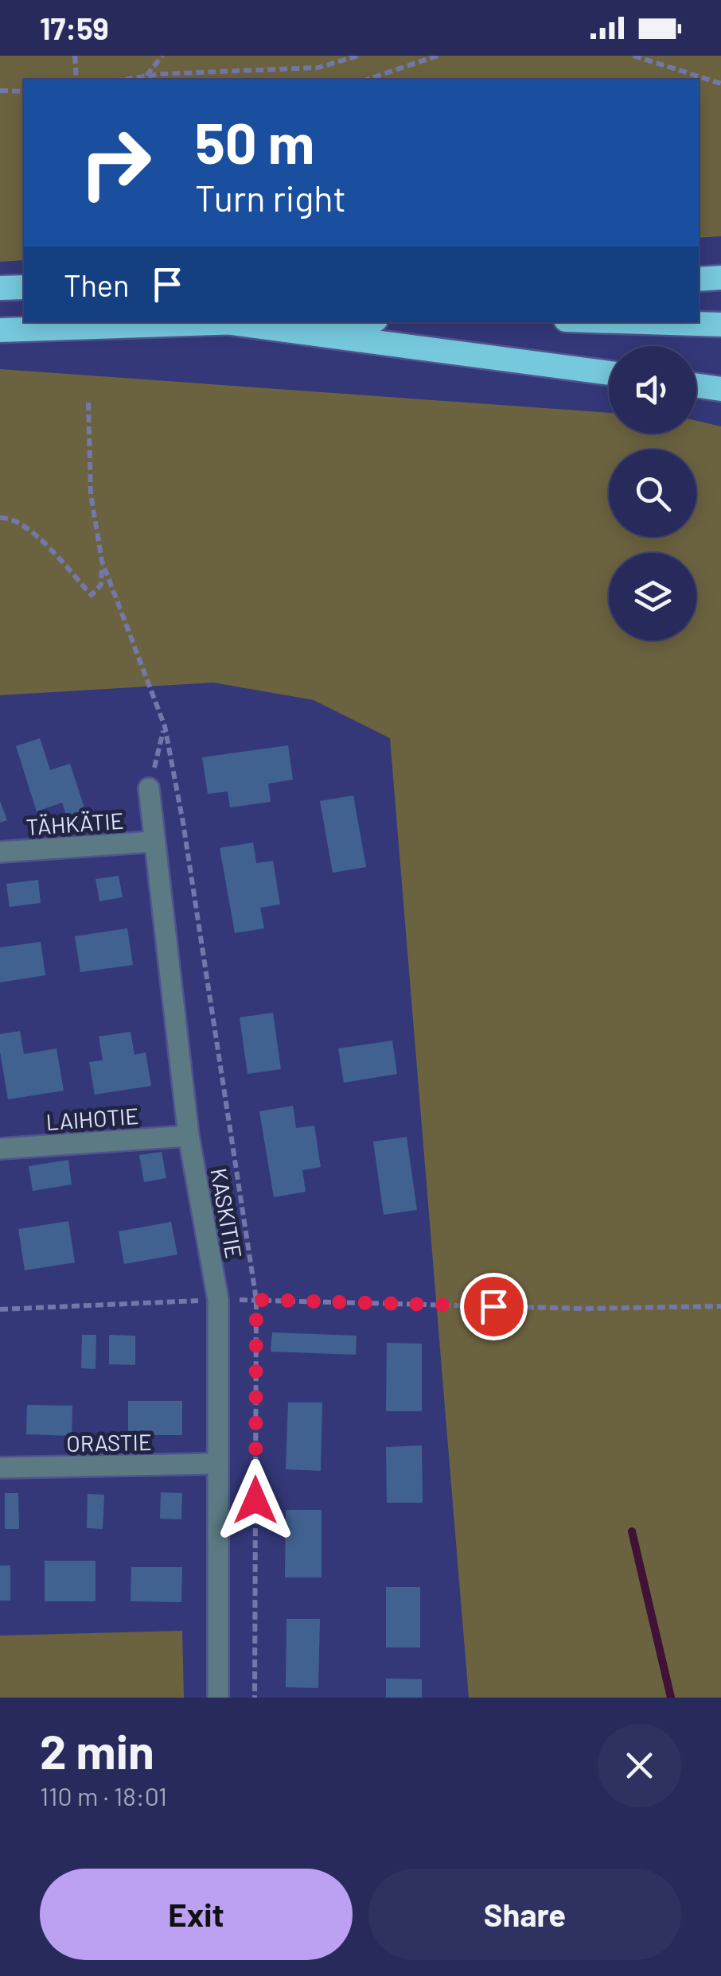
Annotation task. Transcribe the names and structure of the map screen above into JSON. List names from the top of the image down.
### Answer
{
  "streets": {
    "street": [
      "TÄHKÄTIE",
      "LAIHOTIE",
      "KASKITIE",
      "ORASTIE"
    ]
  },
  "crossings": [
    ["TÄHKÄTIE", "KASKITIE"],
    ["LAIHOTIE", "KASKITIE"],
    ["KASKITIE", "ORASTIE"]
  ],
  "page": {
    "status": "17:59",
    "turn": ["50 m", "Turn right"],
    "then": "Then",
    "heading": ["2 min", "110 m · 18:01"],
    "buttons": ["Exit", "Share"]
  }
}
